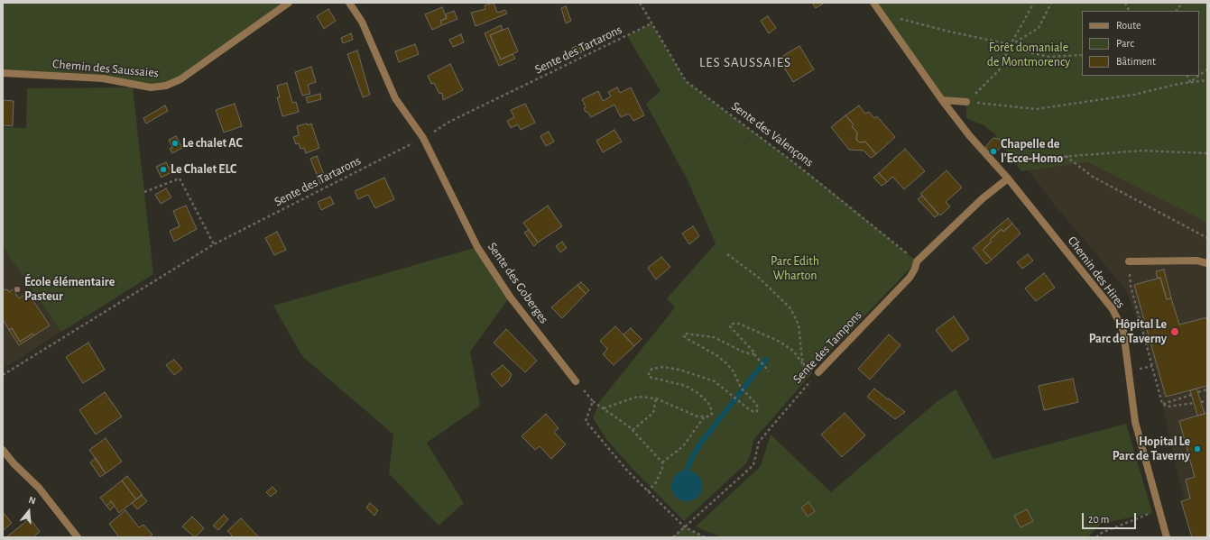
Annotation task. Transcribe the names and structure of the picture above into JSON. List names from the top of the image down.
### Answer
{
  "streets": {
    "street": [
      "Chemin des Saussaies",
      "Chemin des Hires",
      "Sente des Goberges",
      "Sente des Tampons"
    ],
    "path": ["Sente des Tartarons", "Sente des Valençons"]
  },
  "crossings": [
    ["Sente des Tartarons", "Sente des Valençons"],
    ["Sente des Tartarons", "Sente des Goberges"],
    ["Sente des Valençons", "Sente des Tampons"],
    ["Chemin des Hires", "Sente des Tampons"]
  ],
  "districts": ["LES SAUSSAIES"],
  "parks": ["Forêt domaniale de Montmorency", "Parc Edith Wharton"],
  "places": [
    "Le chalet AC",
    "Chapelle de l'Ecce-Homo",
    "Le Chalet ELC",
    "École élémentaire Pasteur",
    "Hôpital Le Parc de Taverny",
    "Hopital Le Parc de Taverny"
  ],
  "legend": ["Route", "Parc", "Bâtiment"],
  "scale_bar": "20 m",
  "north": "top"
}
